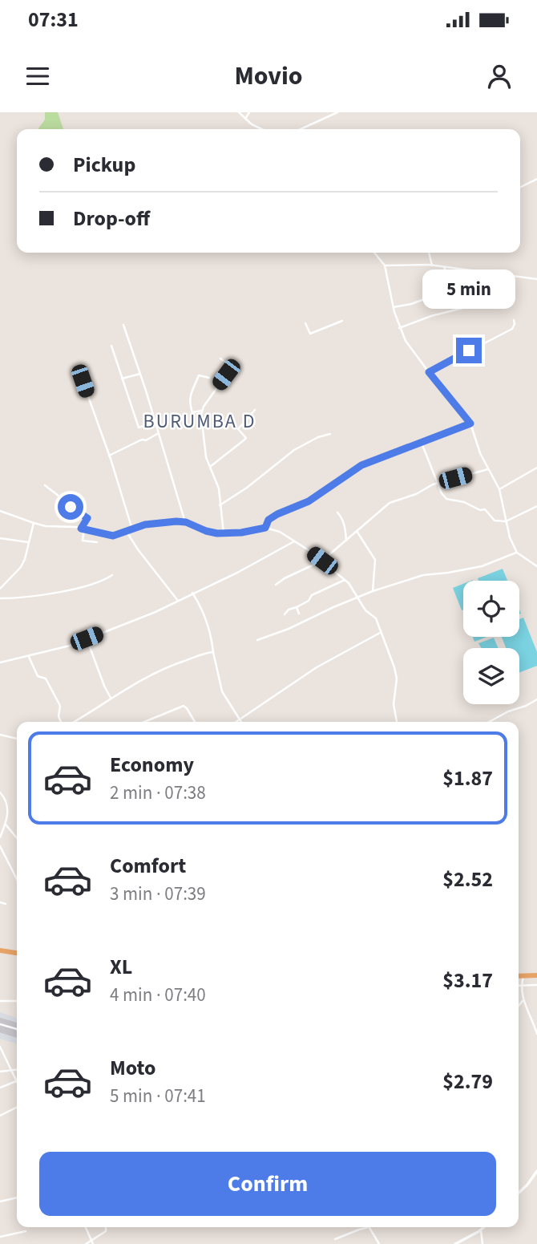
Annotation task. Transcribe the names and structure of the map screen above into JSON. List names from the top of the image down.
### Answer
{
  "districts": ["BURUMBA D"],
  "page": {
    "status": "07:31",
    "header": "Movio",
    "banner": ["Pickup", "Drop-off"],
    "bubble": "5 min",
    "list": [
      {
        "name": "Economy",
        "note": "2 min · 07:38",
        "value": "$1.87"
      },
      {
        "name": "Comfort",
        "note": "3 min · 07:39",
        "value": "$2.52"
      },
      {
        "name": "XL",
        "note": "4 min · 07:40",
        "value": "$3.17"
      },
      {
        "name": "Moto",
        "note": "5 min · 07:41",
        "value": "$2.79"
      }
    ],
    "buttons": "Confirm"
  }
}
